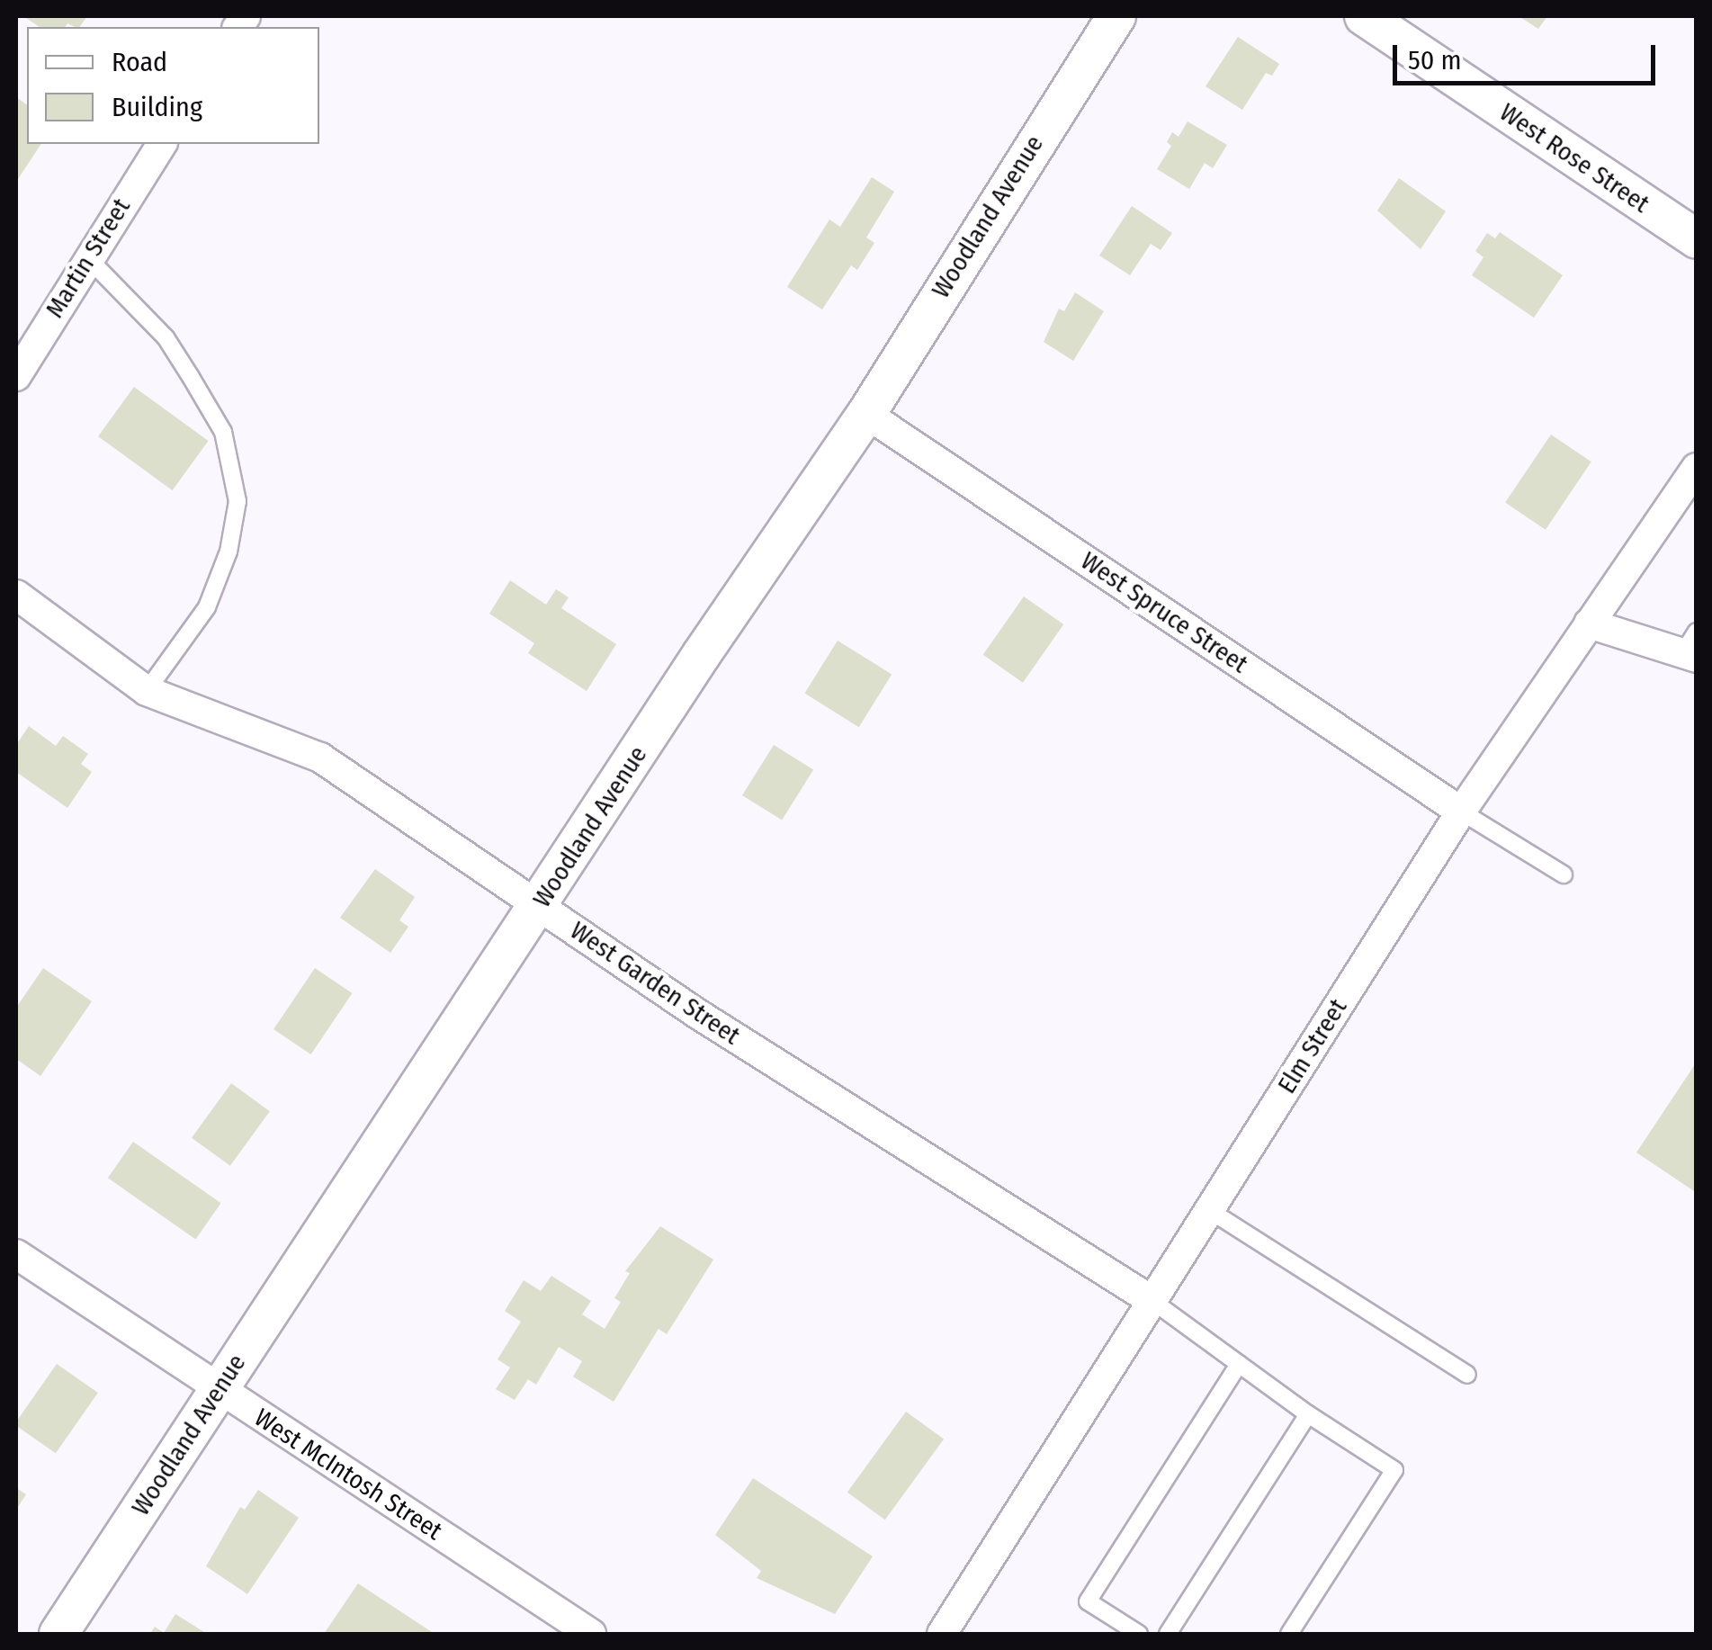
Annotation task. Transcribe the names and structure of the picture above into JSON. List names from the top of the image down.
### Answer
{
  "streets": {
    "street": [
      "West Rose Street",
      "Woodland Avenue",
      "Martin Street",
      "West Spruce Street",
      "West Garden Street",
      "Elm Street",
      "West McIntosh Street"
    ]
  },
  "crossings": [
    ["Woodland Avenue", "West Spruce Street"],
    ["Woodland Avenue", "West Garden Street"],
    ["Woodland Avenue", "West McIntosh Street"],
    ["West Spruce Street", "Elm Street"],
    ["West Garden Street", "Elm Street"]
  ],
  "legend": ["Road", "Building"],
  "scale_bar": "50 m"
}
